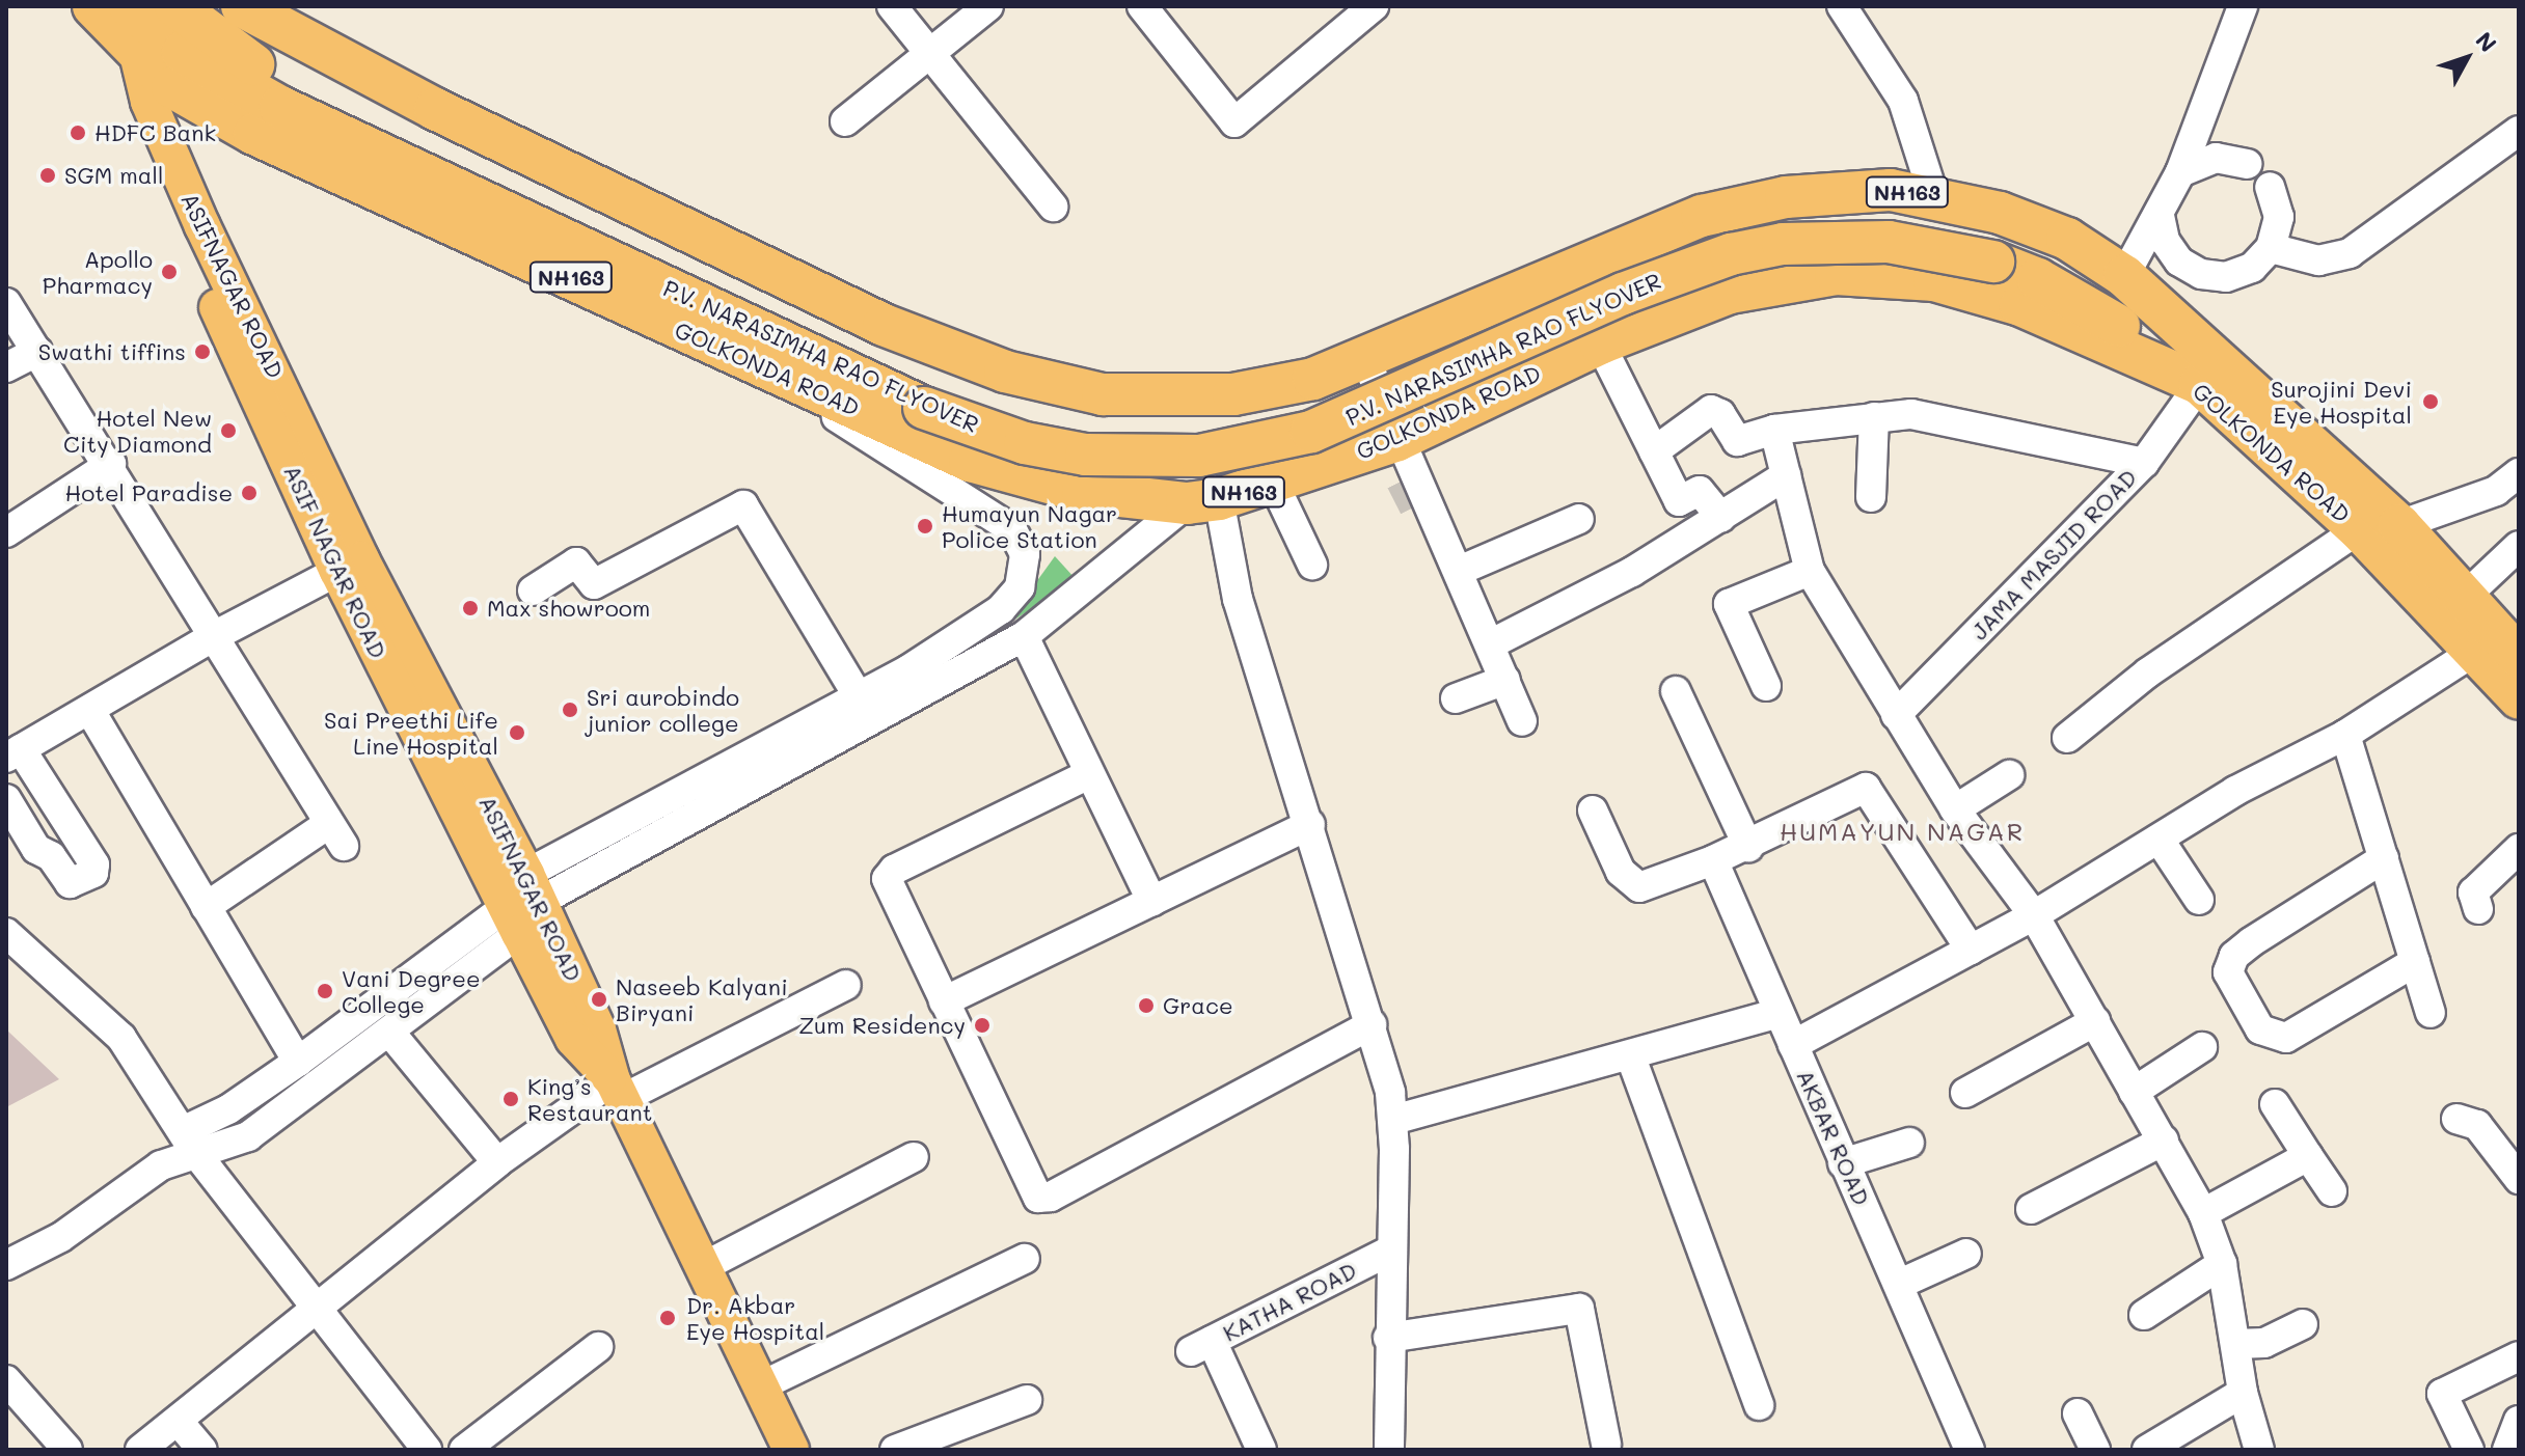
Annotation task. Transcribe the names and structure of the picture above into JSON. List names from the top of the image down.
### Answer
{
  "streets": {
    "highway": ["NH163", "P.V. NARASIMHA RAO FLYOVER", "GOLKONDA ROAD"],
    "main road": ["ASIFNAGAR ROAD", "ASIF NAGAR ROAD"],
    "street": ["JAMA MASJID ROAD", "AKBAR ROAD", "KATHA ROAD"]
  },
  "crossings": [
    ["ASIFNAGAR ROAD", "GOLKONDA ROAD"],
    ["ASIFNAGAR ROAD", "ASIF NAGAR ROAD"],
    ["P.V. NARASIMHA RAO FLYOVER", "GOLKONDA ROAD"],
    ["P.V. NARASIMHA RAO FLYOVER", "JAMA MASJID ROAD"],
    ["P.V. NARASIMHA RAO FLYOVER", "ASIF NAGAR ROAD"],
    ["GOLKONDA ROAD", "JAMA MASJID ROAD"],
    ["GOLKONDA ROAD", "ASIF NAGAR ROAD"]
  ],
  "districts": ["HUMAYUN NAGAR"],
  "places": [
    "HDFC Bank",
    "SGM mall",
    "Apollo Pharmacy",
    "Swathi tiffins",
    "Surojini Devi Eye Hospital",
    "Hotel New City Diamond",
    "Hotel Paradise",
    "Humayun Nagar Police Station",
    "Max showroom",
    "Sri aurobindo junior college",
    "Sai Preethi Life Line Hospital",
    "Vani Degree College",
    "Naseeb Kalyani Biryani",
    "Grace",
    "Zum Residency",
    "King’s Restaurant",
    "Dr. Akbar Eye Hospital"
  ],
  "north": "top right"
}
